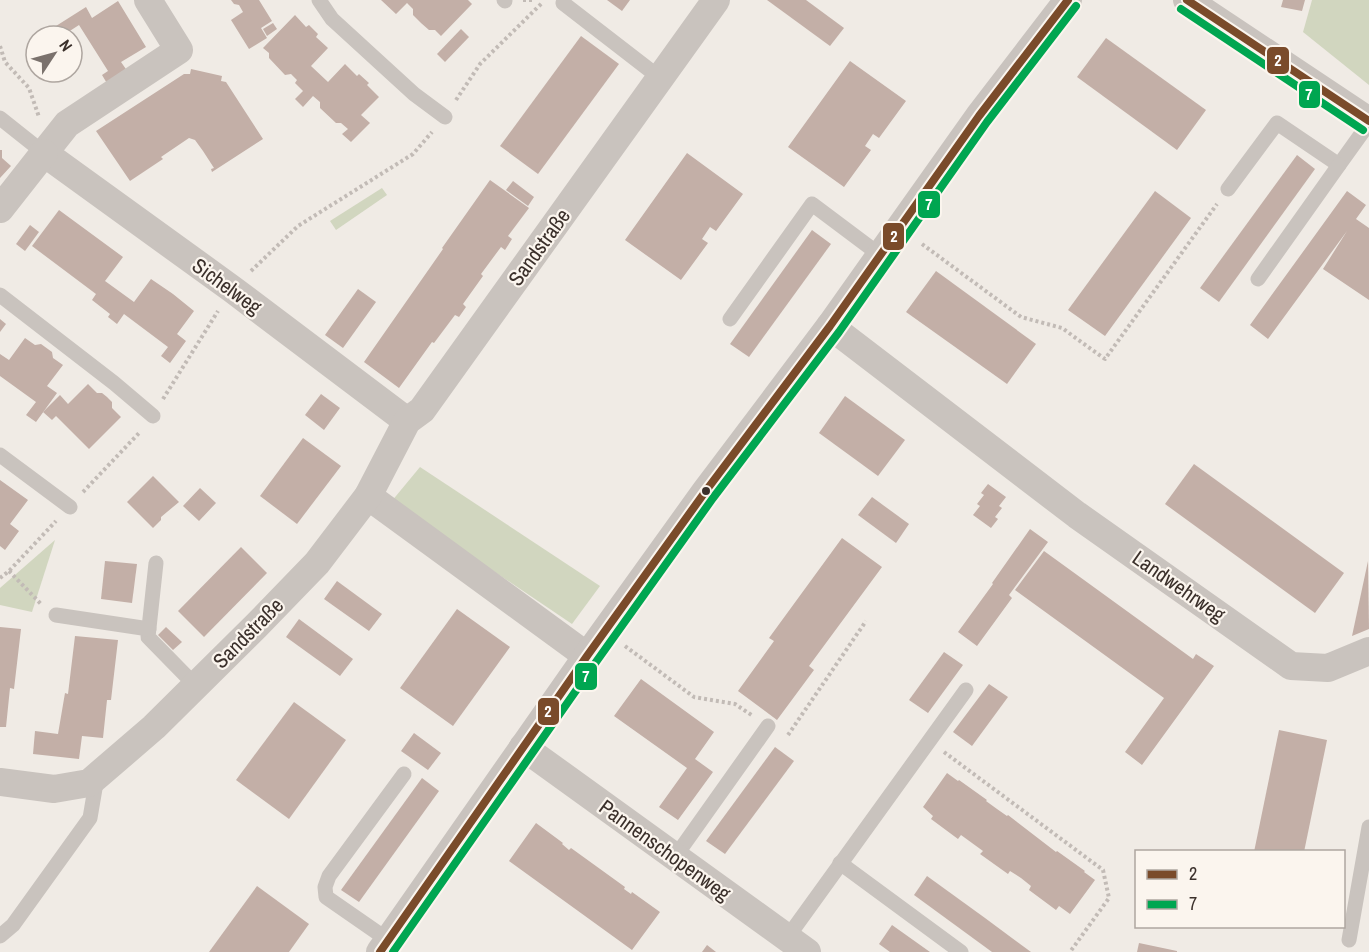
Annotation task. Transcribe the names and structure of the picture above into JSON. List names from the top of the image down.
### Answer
{
  "streets": {
    "street": [
      "Sandstraße",
      "Sichelweg",
      "Landwehrweg",
      "Pannenschopenweg"
    ]
  },
  "crossings": [
    ["Sandstraße", "Sichelweg"]
  ],
  "lines": ["transit line 2", "transit line 7"],
  "legend": ["2", "7"],
  "north": "top right"
}
